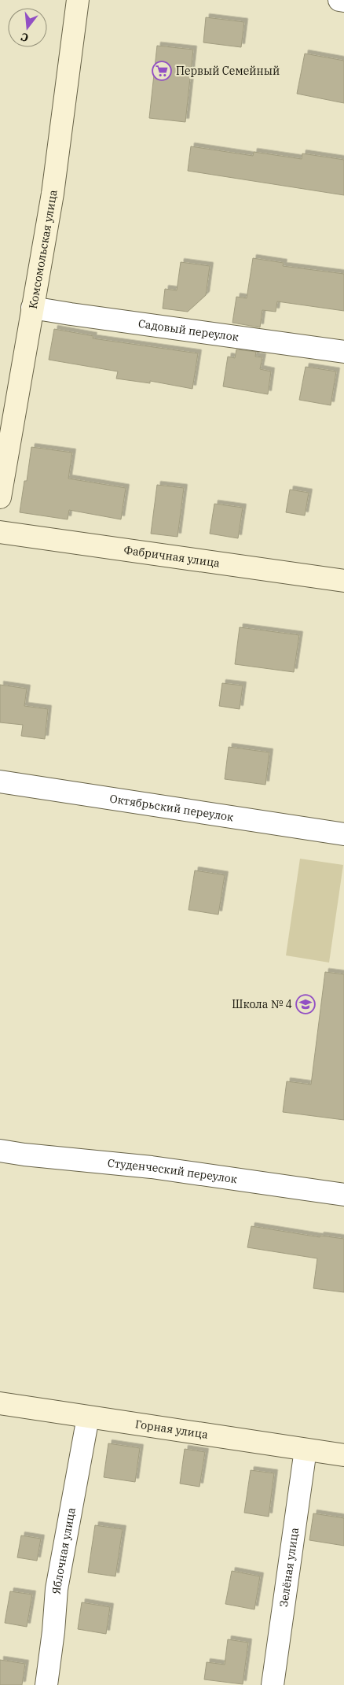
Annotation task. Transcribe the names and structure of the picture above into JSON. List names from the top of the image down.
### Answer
{
  "streets": {
    "street": [
      "Комсомольская улица",
      "Садовый переулок",
      "Фабричная улица",
      "Октябрьский переулок",
      "Студенческий переулок",
      "Горная улица",
      "Яблочная улица",
      "Зелёная улица"
    ]
  },
  "crossings": [
    ["Комсомольская улица", "Садовый переулок"],
    ["Горная улица", "Яблочная улица"],
    ["Горная улица", "Зелёная улица"]
  ],
  "places": {
    "supermarket": ["Первый Семейный"],
    "school or university": ["Школа № 4"]
  },
  "north": "bottom"
}
